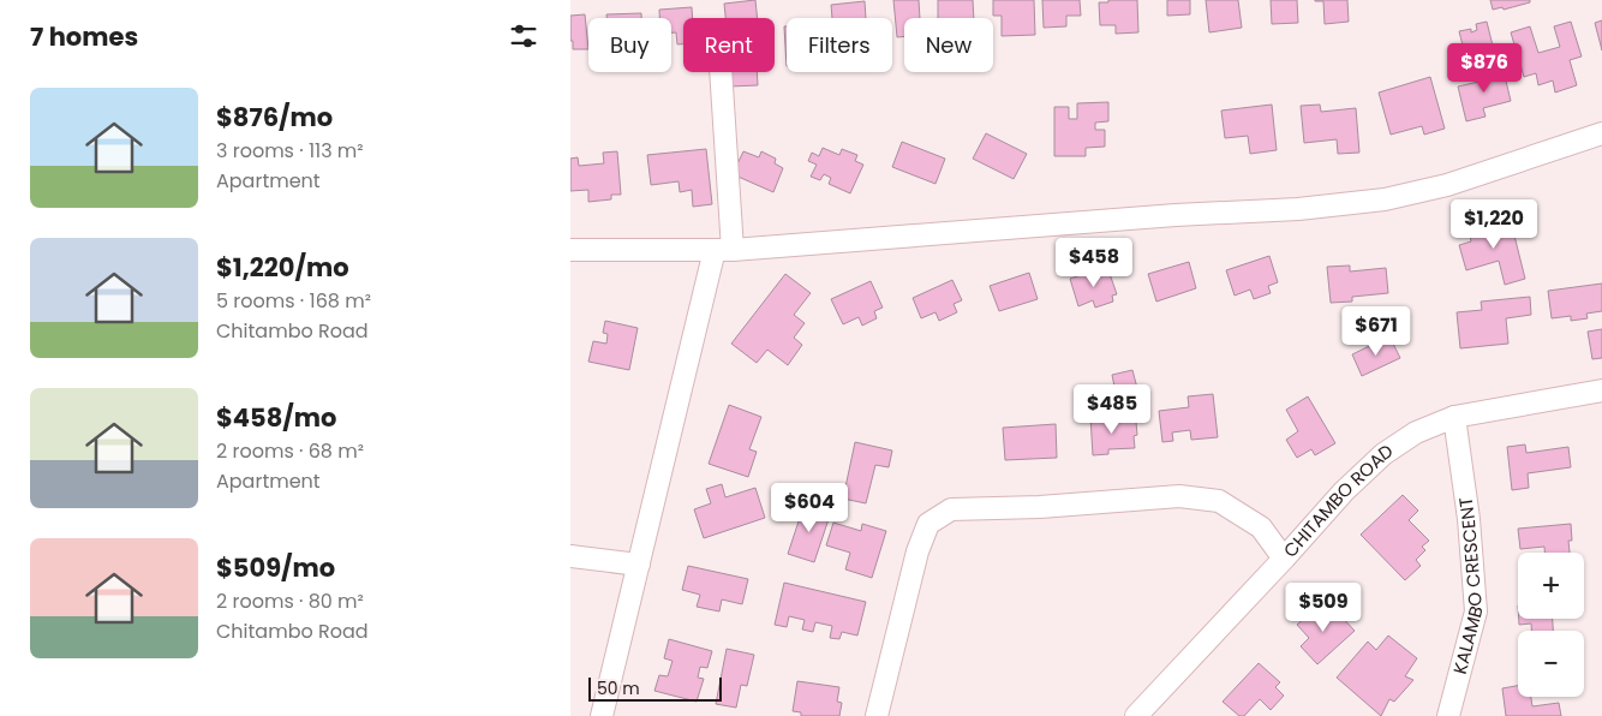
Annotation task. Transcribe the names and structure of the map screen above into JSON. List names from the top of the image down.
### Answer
{
  "streets": {
    "street": ["CHITAMBO ROAD", "KALAMBO CRESCENT"]
  },
  "crossings": [
    ["CHITAMBO ROAD", "KALAMBO CRESCENT"]
  ],
  "scale_bar": "50 m",
  "page": {
    "heading": "7 homes",
    "chip": [
      "Buy",
      "Rent",
      "Filters",
      "New"
    ],
    "price": [
      "$876",
      "$1,220",
      "$458",
      "$671",
      "$485",
      "$604",
      "$509"
    ],
    "list": [
      {
        "name": "$876/mo",
        "note": "3 rooms · 113 m² · Apartment"
      },
      {
        "name": "$1,220/mo",
        "note": "5 rooms · 168 m² · Chitambo Road"
      },
      {
        "name": "$458/mo",
        "note": "2 rooms · 68 m² · Apartment"
      },
      {
        "name": "$509/mo",
        "note": "2 rooms · 80 m² · Chitambo Road"
      }
    ],
    "map_buttons": ["+", "−"],
    "scale": "50 m"
  }
}
